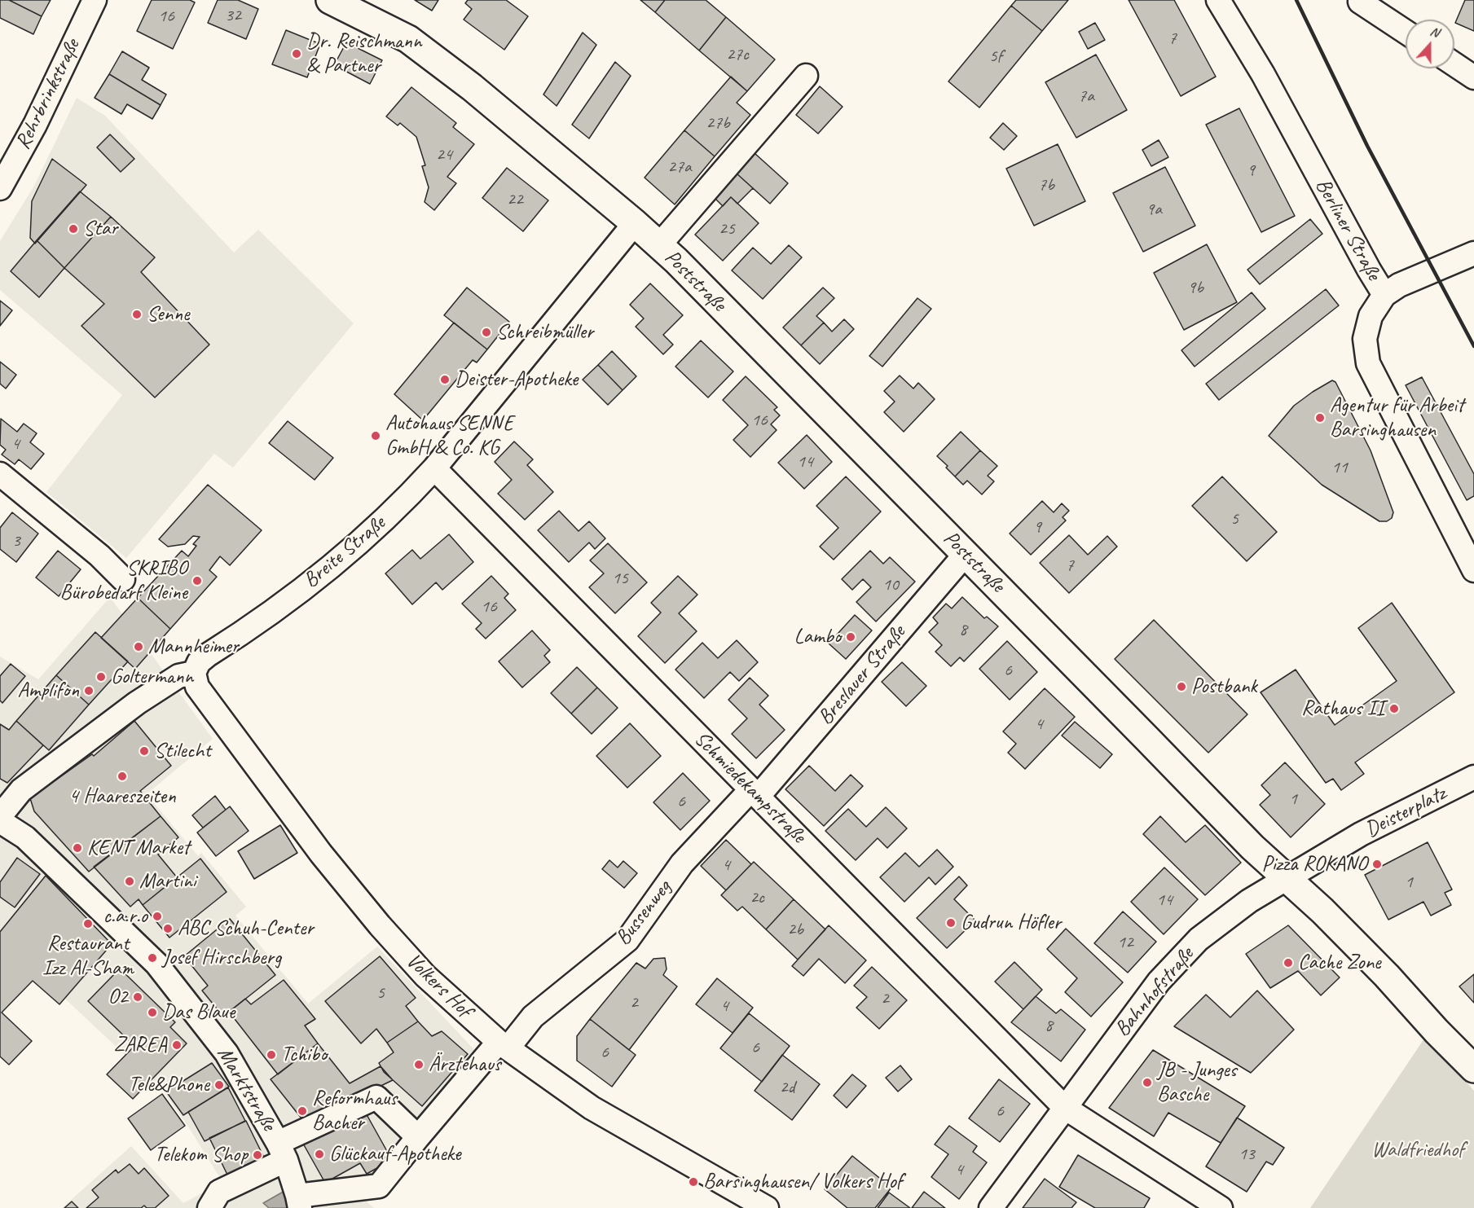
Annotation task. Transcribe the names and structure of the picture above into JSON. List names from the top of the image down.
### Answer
{
  "streets": {
    "main road": ["Poststraße"],
    "street": [
      "Rehrbrinkstraße",
      "Berliner Straße",
      "Breite Straße",
      "Breslauer Straße",
      "Schmiedekampstraße",
      "Deisterplatz",
      "Bussenweg",
      "Volkers Hof",
      "Bahnhofstraße",
      "Marktstraße"
    ]
  },
  "crossings": [
    ["Poststraße", "Breite Straße"],
    ["Poststraße", "Breslauer Straße"],
    ["Poststraße", "Deisterplatz"],
    ["Poststraße", "Bahnhofstraße"],
    ["Breite Straße", "Schmiedekampstraße"],
    ["Breite Straße", "Volkers Hof"],
    ["Breslauer Straße", "Schmiedekampstraße"],
    ["Breslauer Straße", "Bussenweg"],
    ["Schmiedekampstraße", "Bussenweg"],
    ["Schmiedekampstraße", "Bahnhofstraße"],
    ["Deisterplatz", "Bahnhofstraße"],
    ["Bussenweg", "Volkers Hof"],
    ["Bussenweg", "Marktstraße"]
  ],
  "parks": ["Waldfriedhof"],
  "places": [
    "Dr. Reischmann & Partner",
    "Star",
    "Senne",
    "Schreibmüller",
    "Deister-Apotheke",
    "Agentur für Arbeit Barsinghausen",
    "Autohaus SENNE GmbH & Co. KG",
    "SKRIBO Bürobedarf Kleine",
    "Lambo",
    "Mannheimer",
    "Goltermann",
    "Postbank",
    "Amplifon",
    "Rathaus II",
    "Stilecht",
    "4 Haareszeiten",
    "KENT Market",
    "Pizza ROKANO",
    "Martini",
    "c.a.r.o",
    "Gudrun Höfler",
    "Restaurant Izz Al-Sham",
    "ABC Schuh-Center",
    "Josef Hirschberg",
    "Cache Zone",
    "O2",
    "Das Blaue",
    "ZAREA",
    "Tchibo",
    "Ärztehaus",
    "JB - Junges Basche",
    "Tele&Phone",
    "Reformhaus Bacher",
    "Glückauf-Apotheke",
    "Telekom Shop",
    "Barsinghausen/ Volkers Hof"
  ],
  "house_numbers": [
    "32",
    "16",
    "7",
    "27c",
    "5f",
    "7a",
    "27b",
    "24",
    "27a",
    "9",
    "7b",
    "22",
    "9a",
    "25",
    "9b",
    "16",
    "4",
    "14",
    "11",
    "5",
    "9",
    "3",
    "7",
    "15",
    "10",
    "16",
    "8",
    "6",
    "4",
    "1",
    "6",
    "4",
    "1",
    "2c",
    "14",
    "2b",
    "12",
    "5",
    "2",
    "2",
    "4",
    "8",
    "6",
    "6",
    "2d",
    "6",
    "13",
    "4"
  ],
  "north": "top"
}
